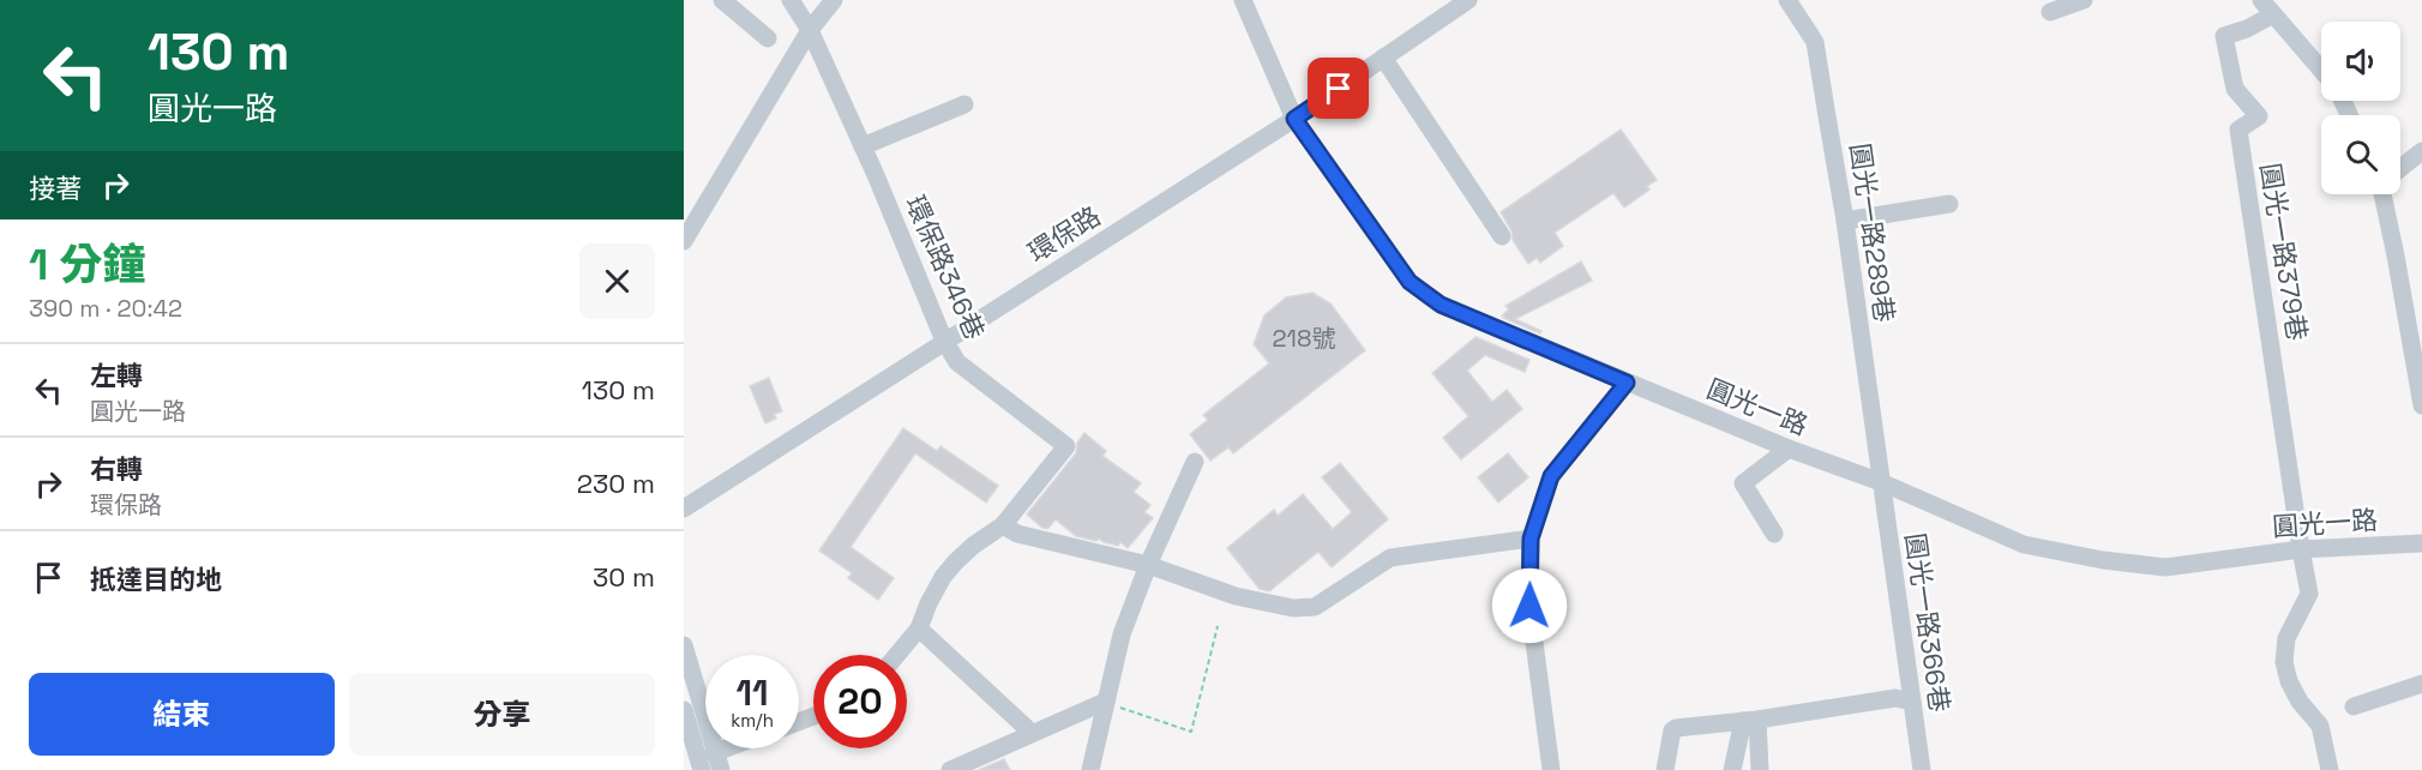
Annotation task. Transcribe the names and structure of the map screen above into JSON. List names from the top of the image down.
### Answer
{
  "streets": {
    "street": [
      "圓光一路289巷",
      "環保路",
      "圓光一路379巷",
      "環保路346巷",
      "圓光一路",
      "圓光一路366巷"
    ]
  },
  "crossings": [
    ["圓光一路289巷", "圓光一路"],
    ["圓光一路289巷", "圓光一路366巷"],
    ["環保路", "環保路346巷"],
    ["環保路", "圓光一路"],
    ["圓光一路379巷", "圓光一路"],
    ["圓光一路", "圓光一路366巷"]
  ],
  "house_numbers": ["218號"],
  "page": {
    "turn": ["130 m", "圓光一路"],
    "then": "接著",
    "heading": ["1 分鐘", "390 m · 20:42"],
    "list": [
      {
        "name": "左轉",
        "note": "圓光一路",
        "value": "130 m"
      },
      {
        "name": "右轉",
        "note": "環保路",
        "value": "230 m"
      },
      {
        "name": "抵達目的地",
        "value": "30 m"
      }
    ],
    "speed": "11 km/h",
    "limit": "20",
    "buttons": ["結束", "分享"]
  }
}
